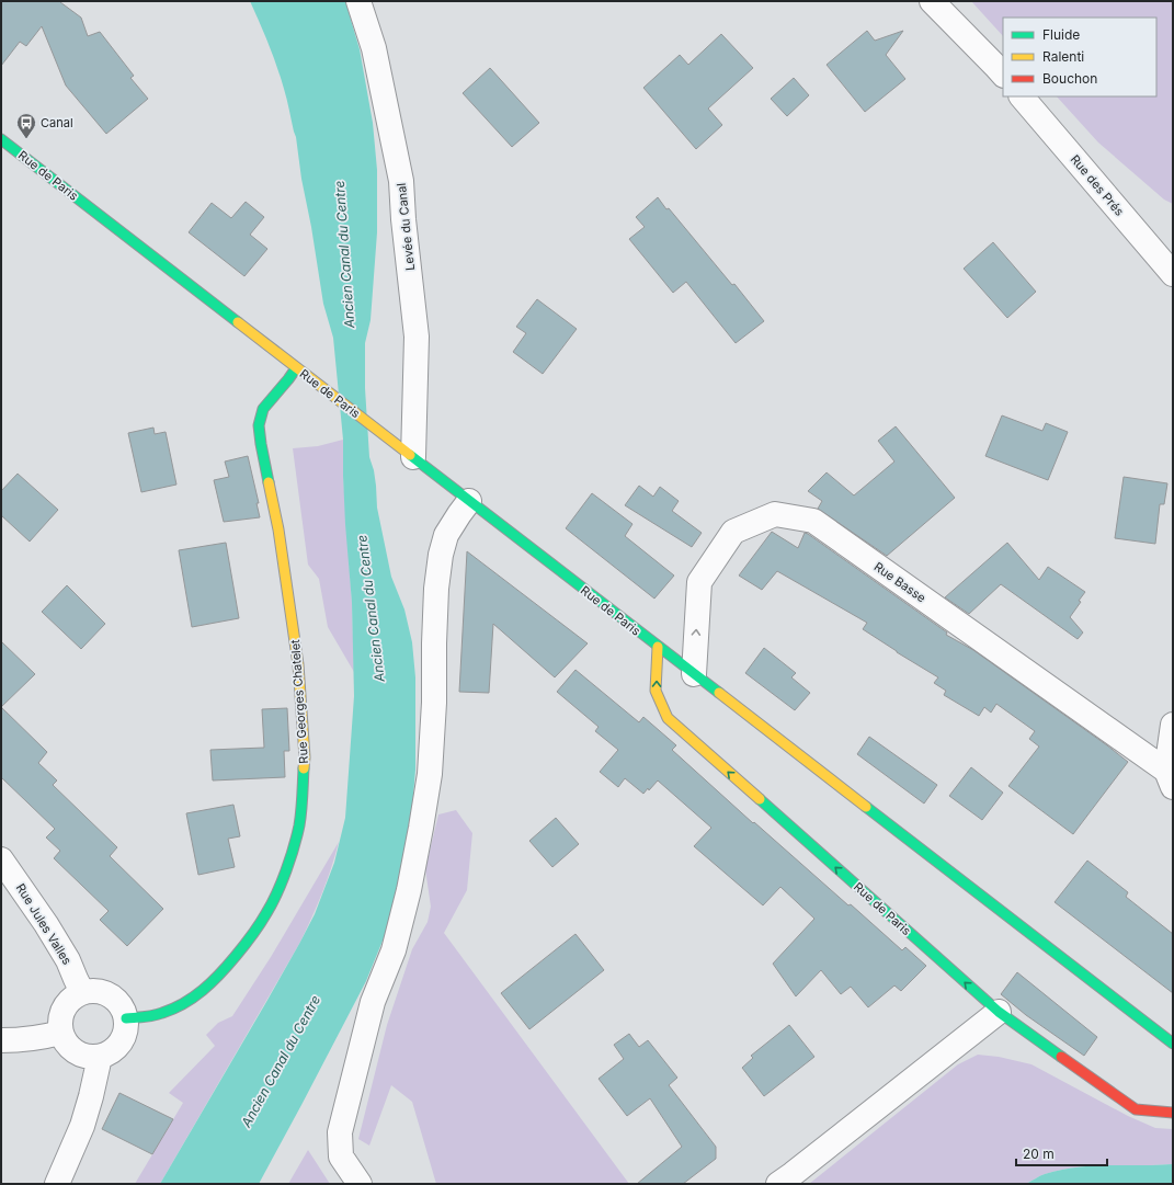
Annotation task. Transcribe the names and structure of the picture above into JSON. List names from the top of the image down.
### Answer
{
  "streets": {
    "main road": ["Rue de Paris", "Rue Georges Chatelet"],
    "street": [
      "Rue des Prés",
      "Levée du Canal",
      "Rue Basse",
      "Rue Jules Valles"
    ]
  },
  "crossings": [
    ["Rue de Paris", "Levée du Canal"],
    ["Rue de Paris", "Rue Basse"],
    ["Rue de Paris", "Rue Georges Chatelet"],
    ["Rue Georges Chatelet", "Rue Jules Valles"]
  ],
  "water": ["Ancien Canal du Centre"],
  "places": {
    "bus stop": ["Canal"]
  },
  "legend": ["Fluide", "Ralenti", "Bouchon"],
  "scale_bar": "20 m"
}
